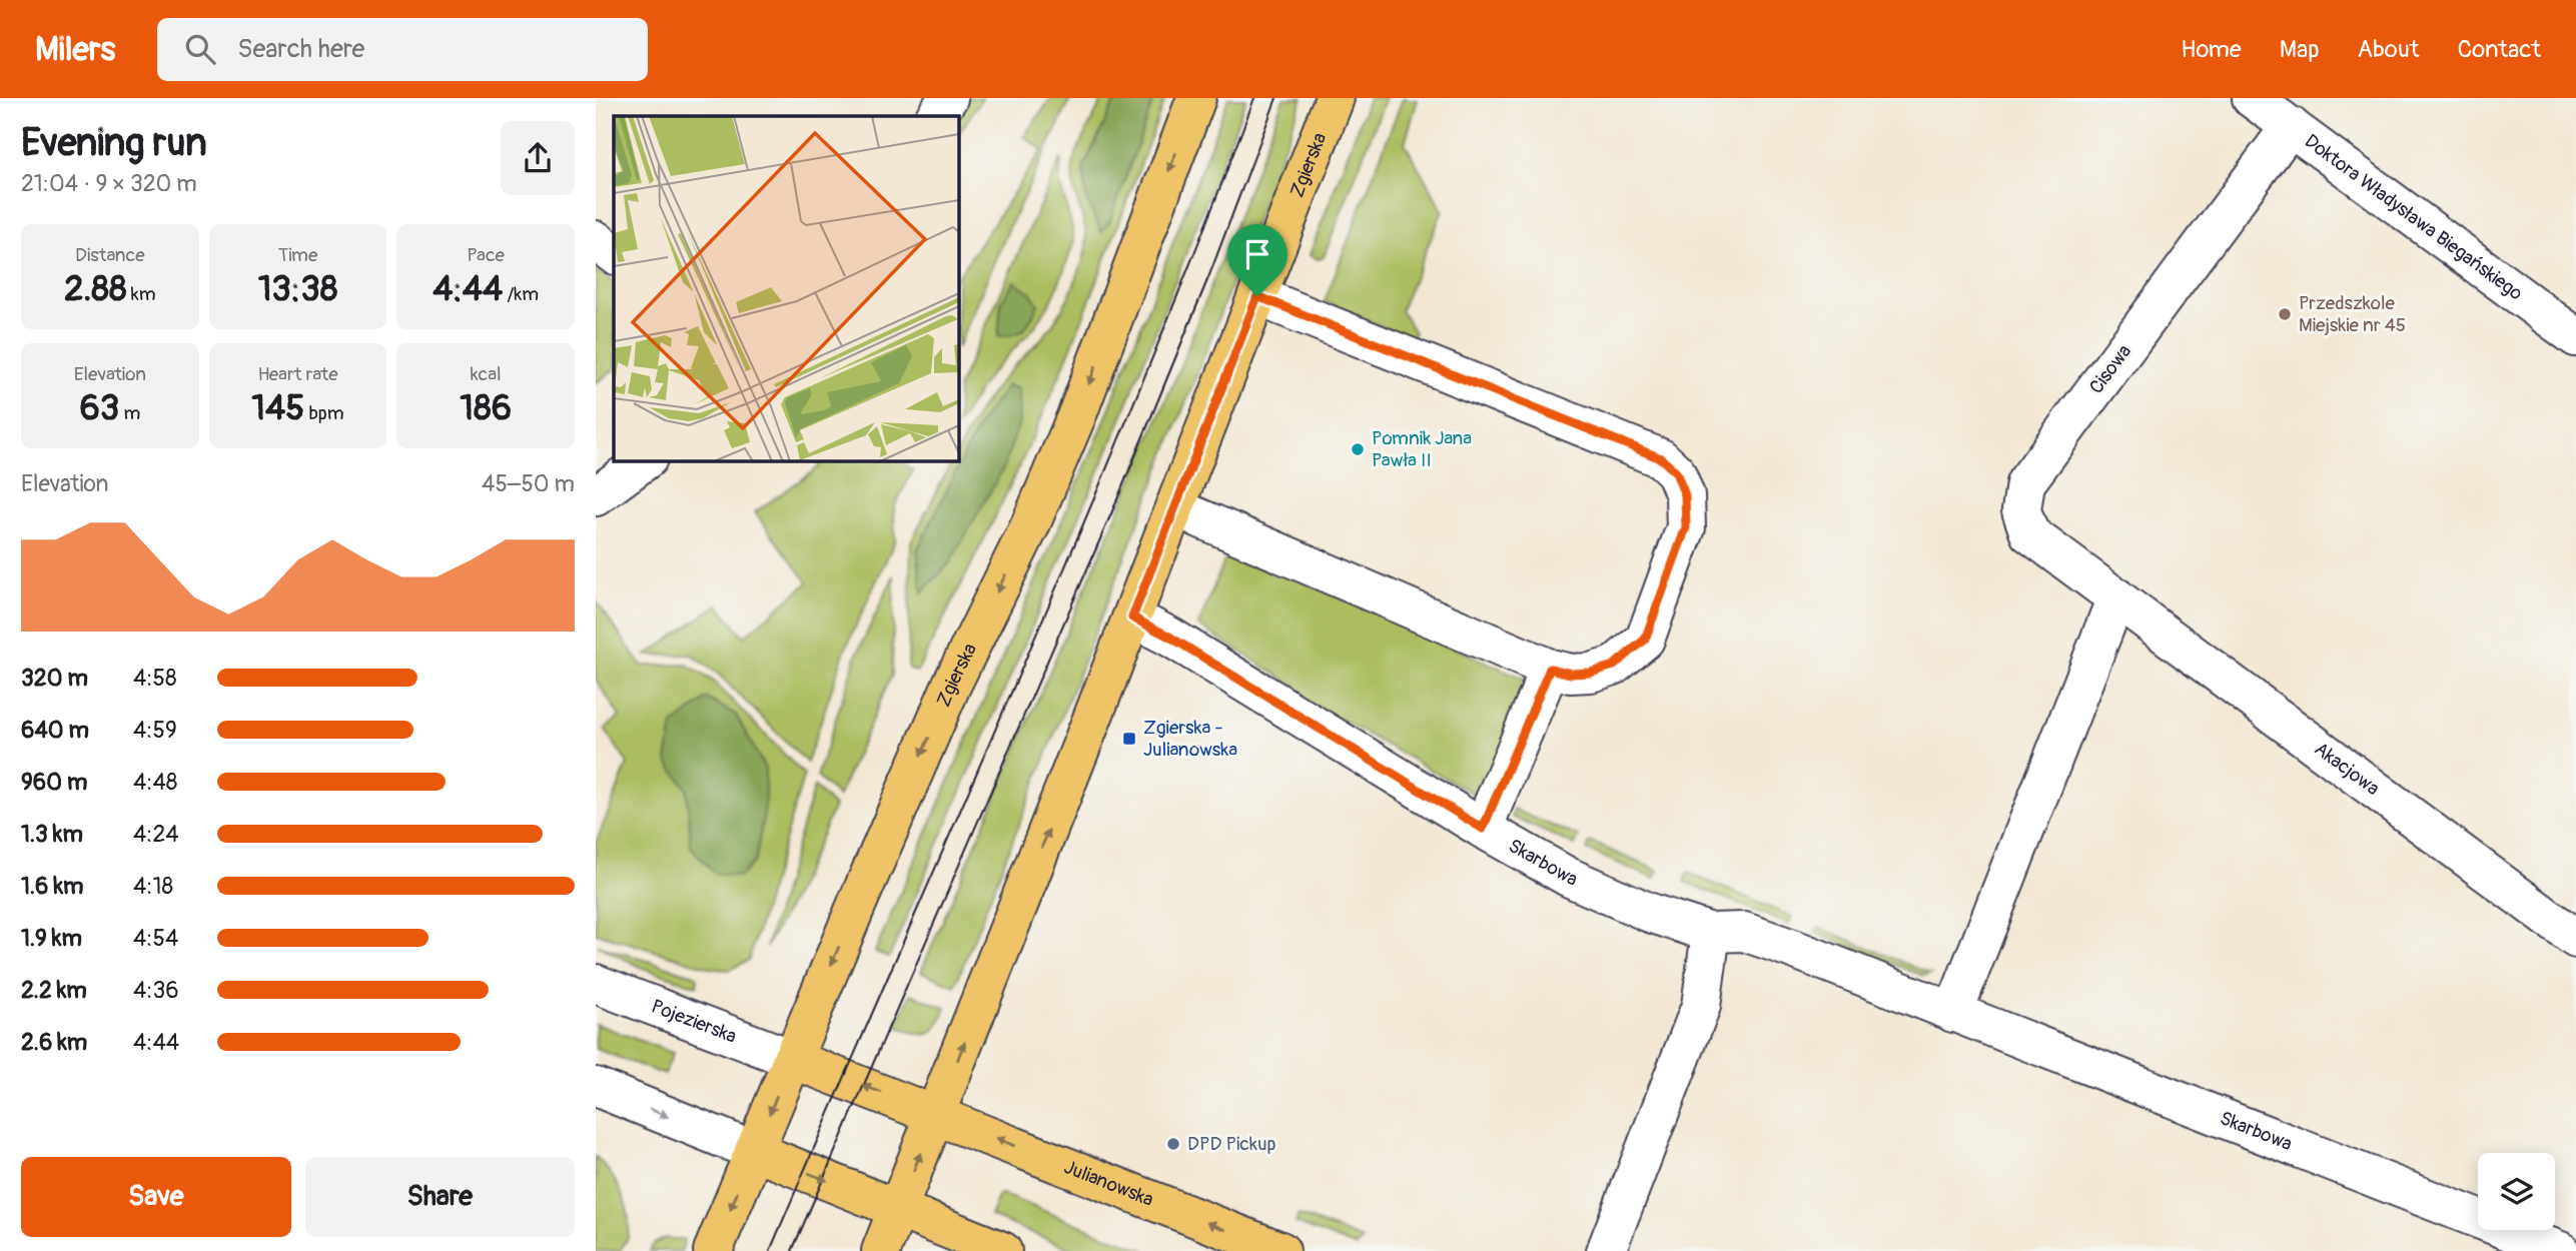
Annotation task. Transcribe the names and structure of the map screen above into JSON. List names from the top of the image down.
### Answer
{
  "streets": {
    "main road": ["Zgierska", "Julianowska"],
    "street": [
      "Doktora Władysława Biegańskiego",
      "Cisowa",
      "Akacjowa",
      "Skarbowa",
      "Pojezierska"
    ]
  },
  "crossings": [
    ["Zgierska", "Skarbowa"],
    ["Zgierska", "Pojezierska"],
    ["Zgierska", "Julianowska"],
    ["Doktora Władysława Biegańskiego", "Cisowa"],
    ["Cisowa", "Akacjowa"],
    ["Pojezierska", "Julianowska"]
  ],
  "places": {
    "other": ["Przedszkole Miejskie nr 45", "Pomnik Jana Pawła II", "DPD Pickup"],
    "transit": ["Zgierska - Julianowska"]
  },
  "page": {
    "header": "Milers",
    "search": "Search here",
    "nav": [
      "Home",
      "Map",
      "About",
      "Contact"
    ],
    "heading": ["Evening run", "21:04 · 9 × 320 m"],
    "stats": [
      ["Distance", "2.88 km"],
      ["Time", "13:38"],
      ["Pace", "4:44 /km"],
      ["Elevation", "63 m"],
      ["Heart rate", "145 bpm"],
      ["kcal", "186"]
    ],
    "chart": ["Elevation", "45–50 m"],
    "list": [
      {
        "name": "320 m",
        "note": "4:58"
      },
      {
        "name": "640 m",
        "note": "4:59"
      },
      {
        "name": "960 m",
        "note": "4:48"
      },
      {
        "name": "1.3 km",
        "note": "4:24"
      },
      {
        "name": "1.6 km",
        "note": "4:18"
      },
      {
        "name": "1.9 km",
        "note": "4:54"
      },
      {
        "name": "2.2 km",
        "note": "4:36"
      },
      {
        "name": "2.6 km",
        "note": "4:44"
      }
    ],
    "buttons": ["Save", "Share"]
  }
}
